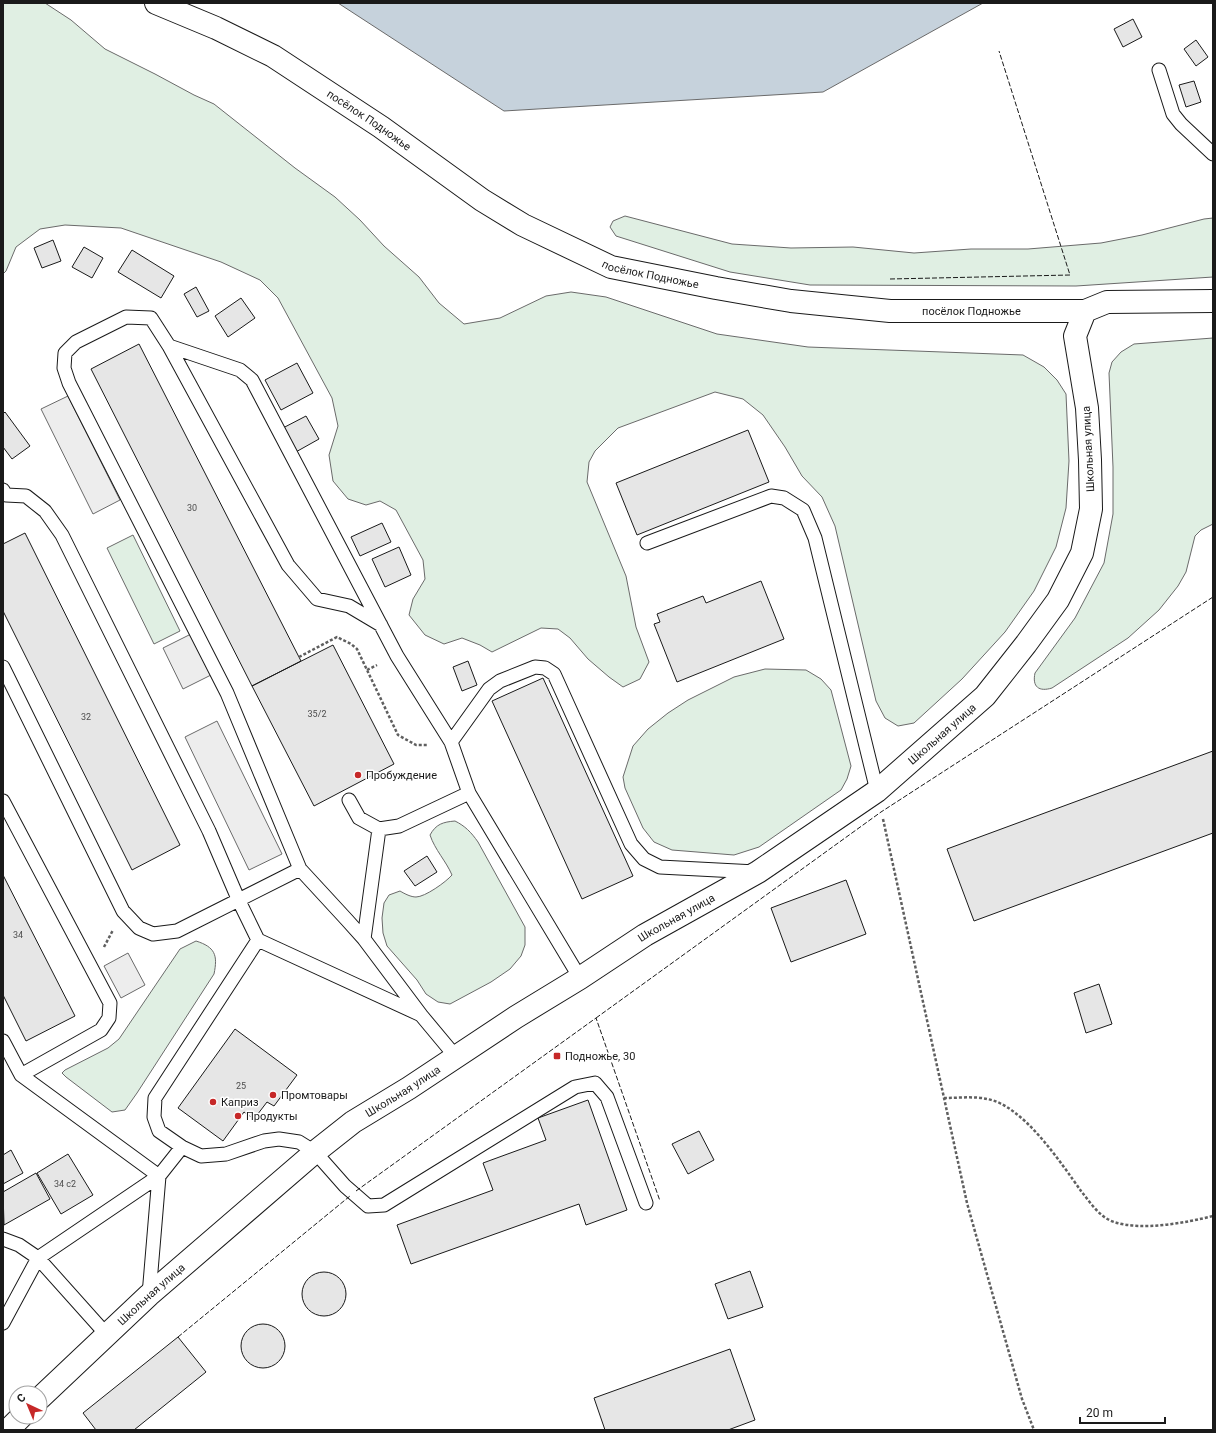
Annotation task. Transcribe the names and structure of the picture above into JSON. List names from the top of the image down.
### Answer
{
  "streets": {
    "main road": ["посёлок Подножье", "Школьная улица"]
  },
  "crossings": [
    ["посёлок Подножье", "Школьная улица"]
  ],
  "places": {
    "other": [
      "Пробуждение",
      "Промтовары",
      "Каприз",
      "Продукты"
    ],
    "transit": ["Подножье, 30"]
  },
  "house_numbers": [
    "30",
    "35/2",
    "32",
    "34",
    "25",
    "34 с2"
  ],
  "scale_bar": "20 m",
  "north": "top left"
}
